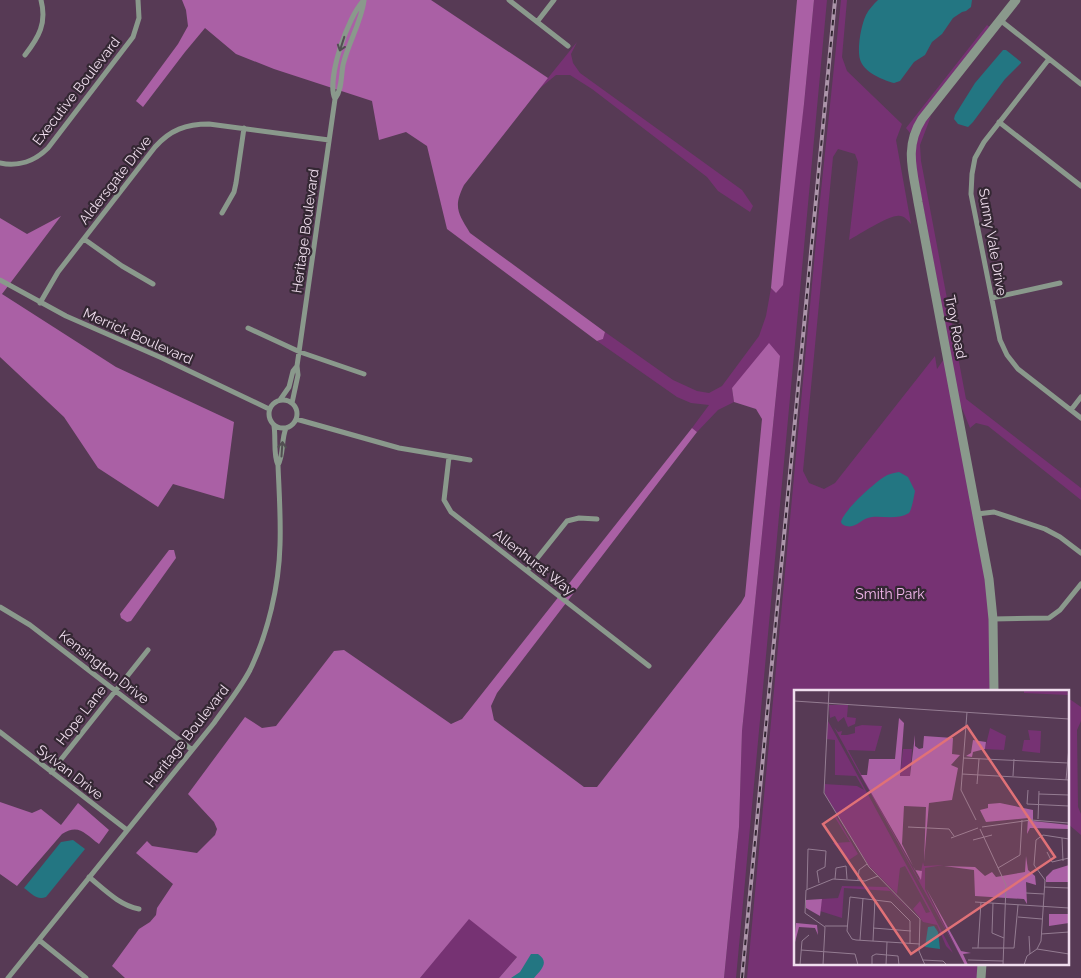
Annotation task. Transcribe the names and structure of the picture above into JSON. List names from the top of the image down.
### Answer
{
  "streets": {
    "street": [
      "Executive Boulevard",
      "Aldersgate Drive",
      "Heritage Boulevard",
      "Sunny Vale Drive",
      "Troy Road",
      "Merrick Boulevard",
      "Allenhurst Way",
      "Kensington Drive",
      "Hope Lane",
      "Sylvan Drive"
    ]
  },
  "crossings": [
    ["Aldersgate Drive", "Heritage Boulevard"],
    ["Aldersgate Drive", "Merrick Boulevard"],
    ["Heritage Boulevard", "Merrick Boulevard"],
    ["Heritage Boulevard", "Kensington Drive"],
    ["Heritage Boulevard", "Sylvan Drive"],
    ["Kensington Drive", "Hope Lane"],
    ["Hope Lane", "Sylvan Drive"]
  ],
  "parks": ["Smith Park"]
}
